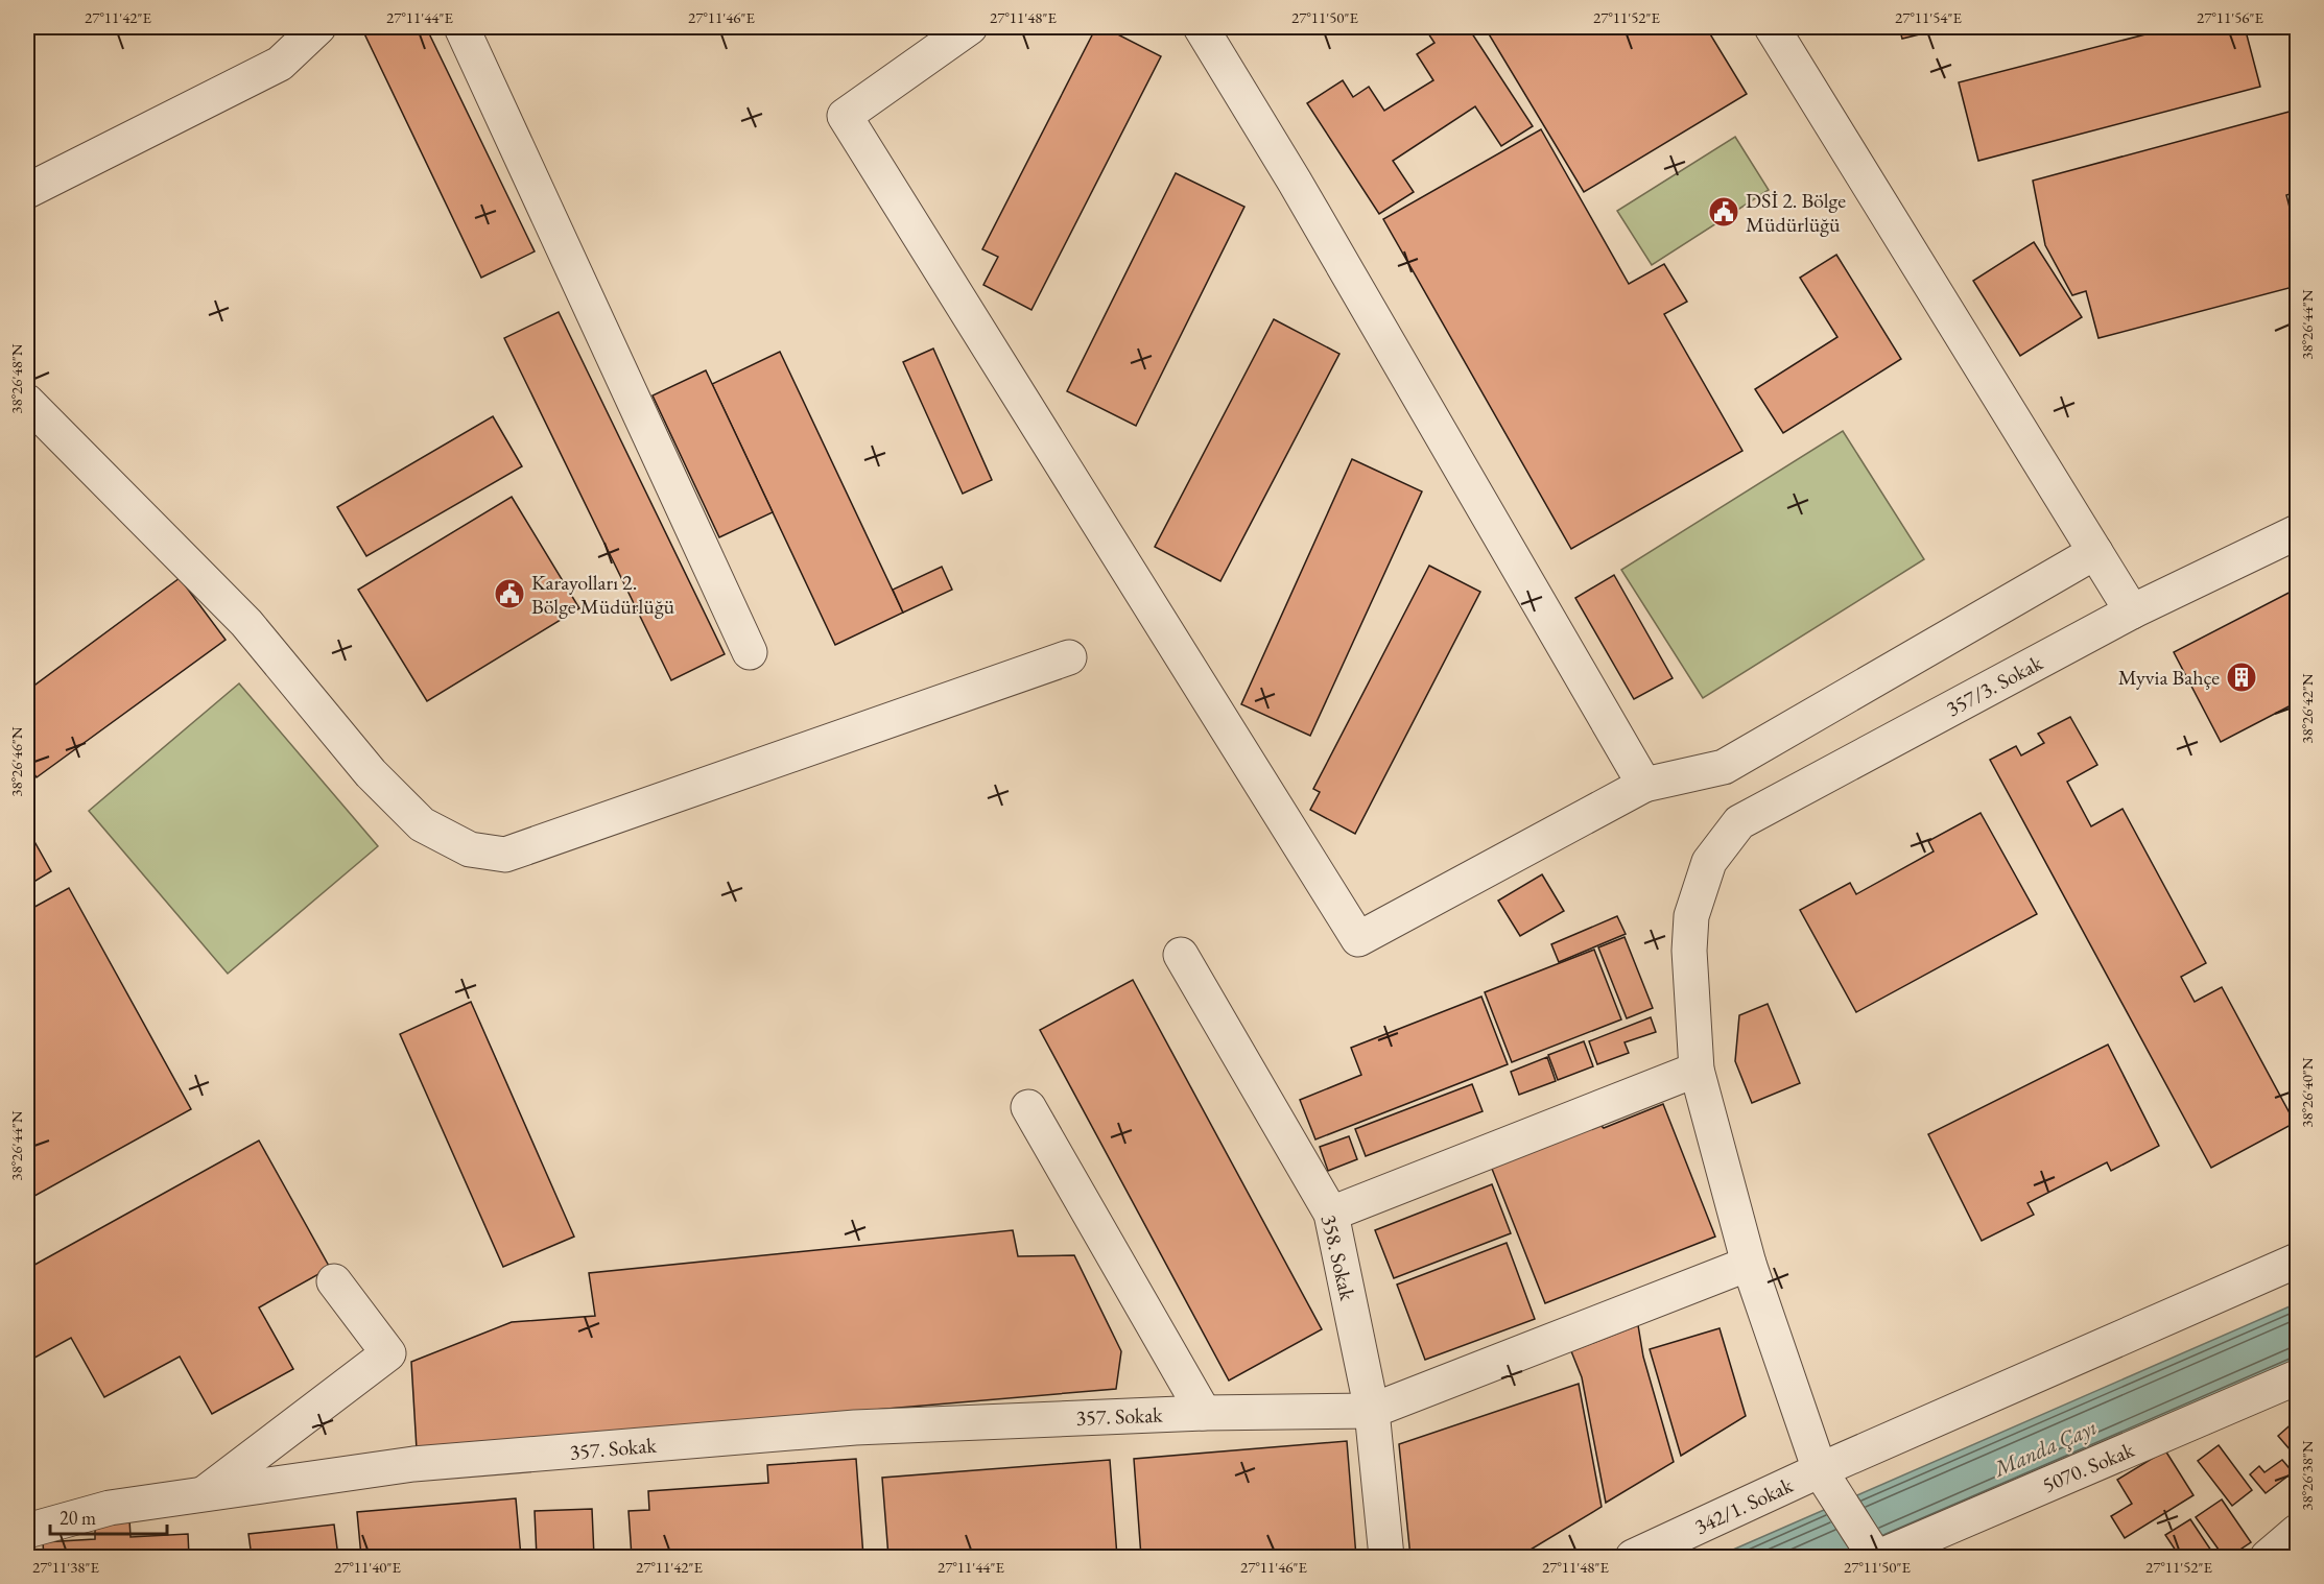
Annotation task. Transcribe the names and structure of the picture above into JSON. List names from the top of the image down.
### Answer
{
  "streets": {
    "street": [
      "357/3. Sokak",
      "358. Sokak",
      "357. Sokak",
      "5070. Sokak",
      "342/1. Sokak"
    ]
  },
  "crossings": [
    ["357/3. Sokak", "5070. Sokak"],
    ["357/3. Sokak", "342/1. Sokak"],
    ["358. Sokak", "357. Sokak"]
  ],
  "water": ["Manda Çayı"],
  "places": {
    "public building": ["DSİ 2. Bölge Müdürlüğü", "Karayolları 2. Bölge Müdürlüğü"],
    "building": ["Myvia Bahçe"]
  },
  "scale_bar": "20 m",
  "coordinates": [
    "27°11'42\"E",
    "27°11'44\"E",
    "27°11'46\"E",
    "27°11'48\"E",
    "27°11'50\"E",
    "27°11'52\"E",
    "27°11'54\"E",
    "27°11'56\"E",
    "38°26'44\"N",
    "38°26'48\"N",
    "38°26'42\"N",
    "38°26'46\"N",
    "38°26'40\"N",
    "38°26'38\"N",
    "27°11'38\"E",
    "27°11'40\"E"
  ]
}
